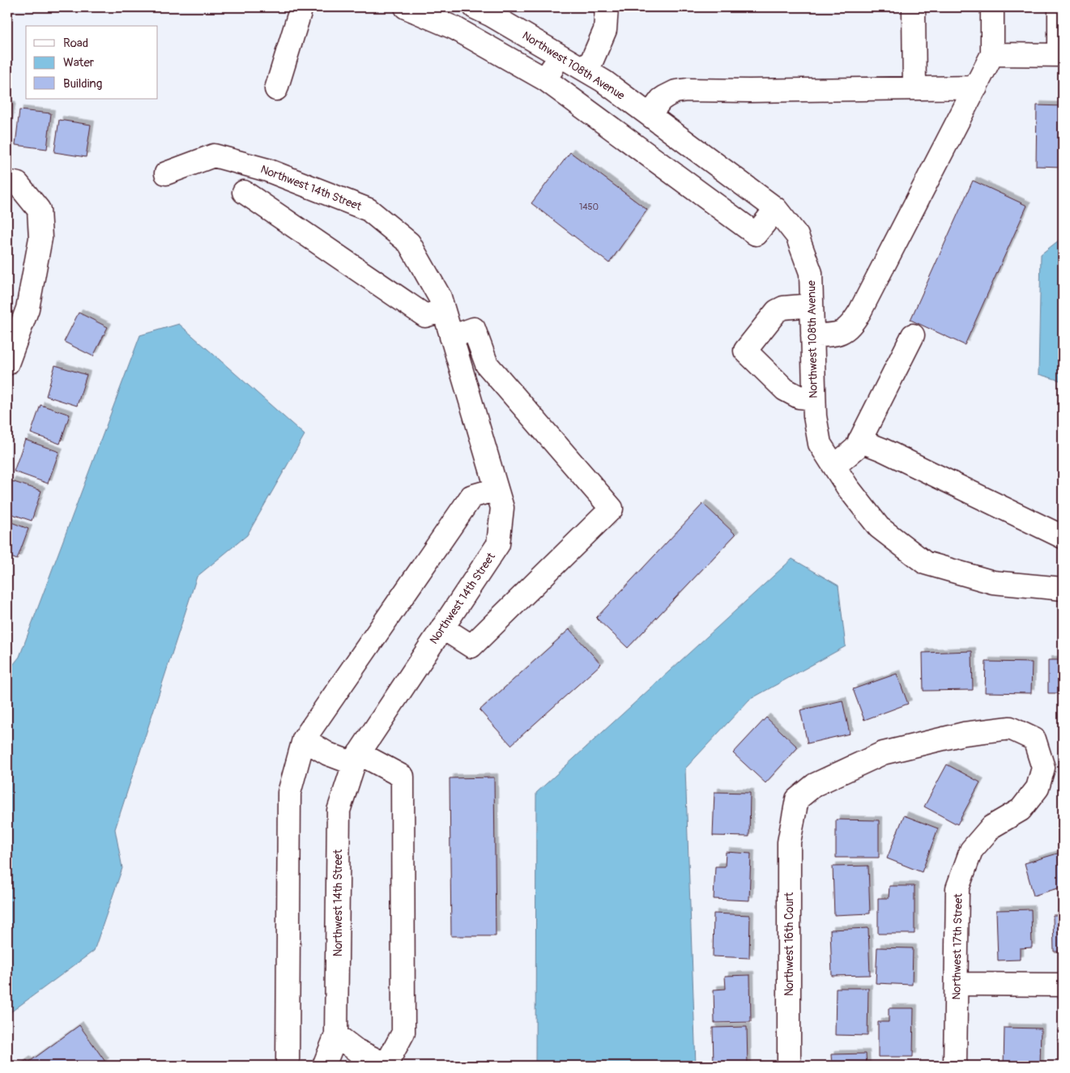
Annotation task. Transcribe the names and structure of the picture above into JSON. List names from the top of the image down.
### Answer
{
  "streets": {
    "street": [
      "Northwest 108th Avenue",
      "Northwest 14th Street",
      "Northwest 16th Court",
      "Northwest 17th Street"
    ]
  },
  "crossings": [
    ["Northwest 16th Court", "Northwest 17th Street"]
  ],
  "house_numbers": ["1450"],
  "legend": ["Road", "Water", "Building"]
}
